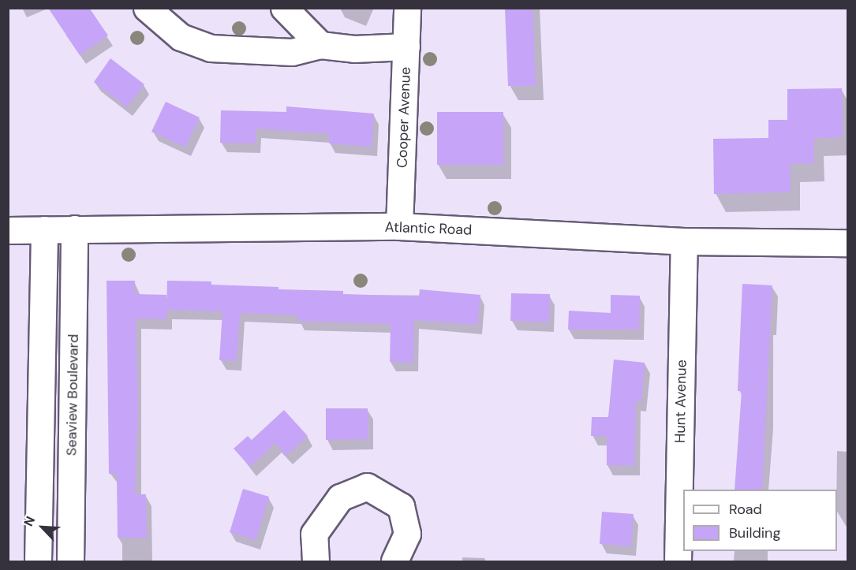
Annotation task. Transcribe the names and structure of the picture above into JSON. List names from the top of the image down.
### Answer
{
  "streets": {
    "street": [
      "Cooper Avenue",
      "Atlantic Road",
      "Seaview Boulevard",
      "Hunt Avenue"
    ]
  },
  "crossings": [
    ["Cooper Avenue", "Atlantic Road"],
    ["Atlantic Road", "Seaview Boulevard"],
    ["Atlantic Road", "Hunt Avenue"]
  ],
  "legend": ["Road", "Building"],
  "north": "top left"
}
